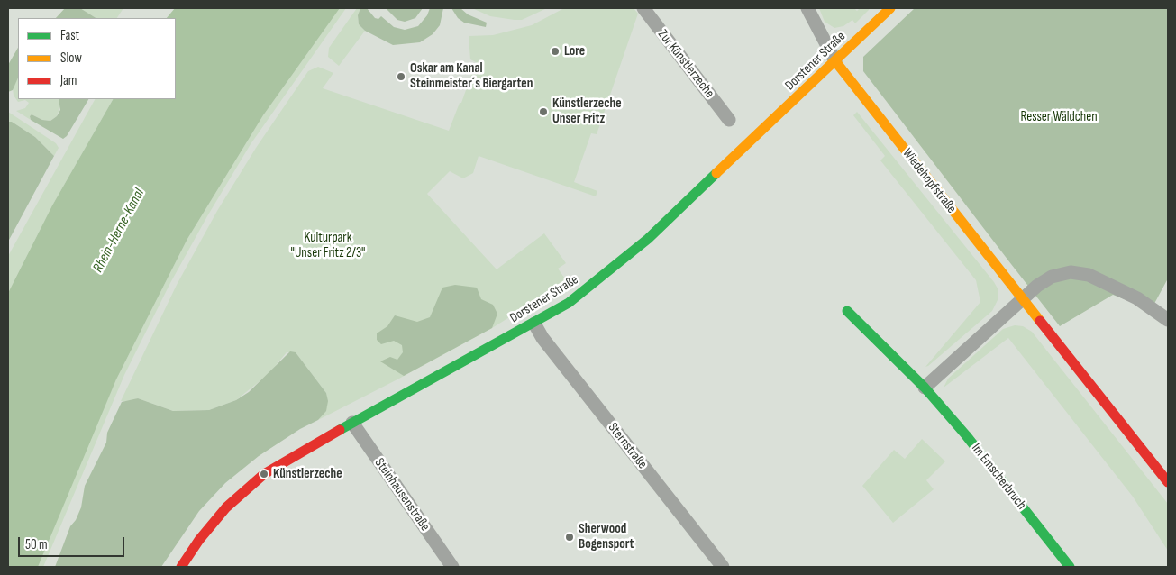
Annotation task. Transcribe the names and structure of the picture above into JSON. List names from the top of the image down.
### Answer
{
  "streets": {
    "main road": ["Dorstener Straße", "Wiedehopfstraße", "Im Emscherbruch"],
    "street": ["Zur Künstlerzeche", "Sternstraße", "Steinhausenstraße"]
  },
  "crossings": [
    ["Dorstener Straße", "Wiedehopfstraße"],
    ["Dorstener Straße", "Sternstraße"],
    ["Dorstener Straße", "Steinhausenstraße"]
  ],
  "water": ["Rhein-Herne-Kanal"],
  "parks": ["Resser Wäldchen", "Kulturpark \"Unser Fritz 2/3\""],
  "places": [
    "Lore",
    "Oskar am Kanal Steinmeister´s Biergarten",
    "Künstlerzeche Unser Fritz",
    "Künstlerzeche",
    "Sherwood Bogensport"
  ],
  "legend": ["Fast", "Slow", "Jam"],
  "scale_bar": "50 m"
}
